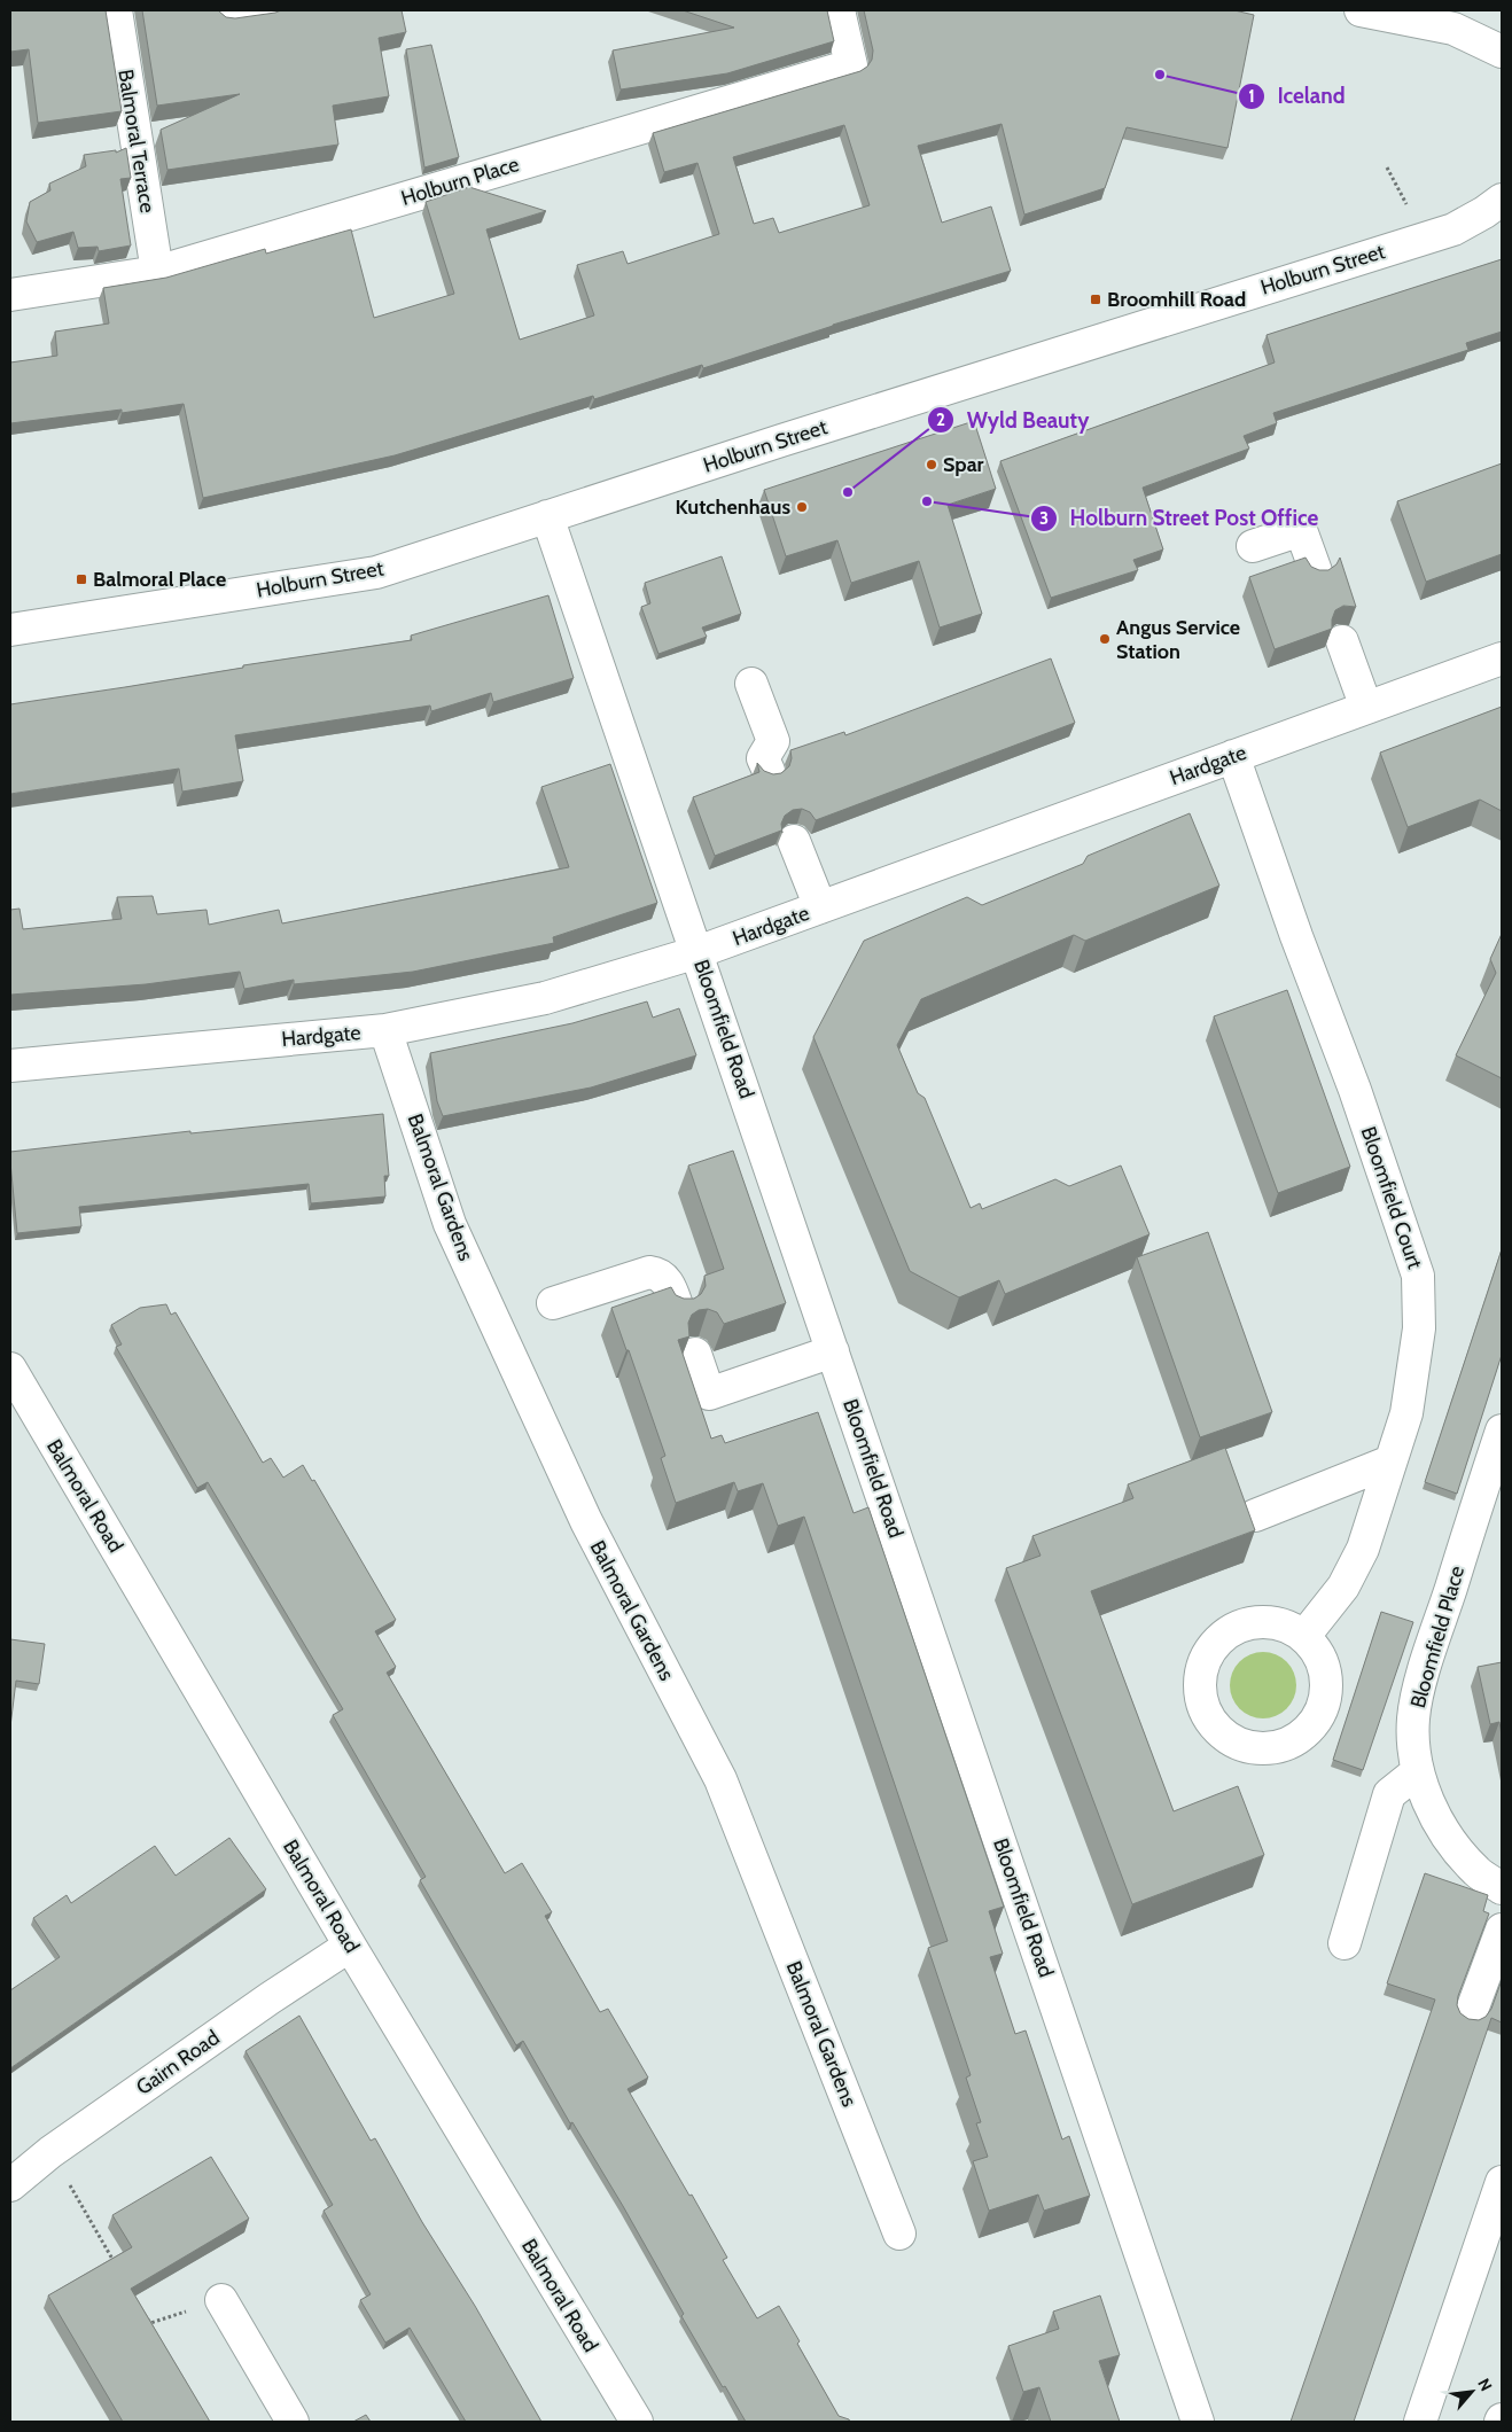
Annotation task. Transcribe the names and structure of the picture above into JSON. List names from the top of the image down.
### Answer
{
  "streets": {
    "street": [
      "Balmoral Terrace",
      "Holburn Place",
      "Holburn Street",
      "Hardgate",
      "Bloomfield Road",
      "Balmoral Gardens",
      "Bloomfield Court",
      "Balmoral Road",
      "Bloomfield Place",
      "Gairn Road"
    ]
  },
  "crossings": [
    ["Balmoral Terrace", "Holburn Place"],
    ["Holburn Street", "Bloomfield Road"],
    ["Hardgate", "Bloomfield Road"],
    ["Hardgate", "Balmoral Gardens"],
    ["Hardgate", "Bloomfield Court"],
    ["Balmoral Road", "Gairn Road"]
  ],
  "places": {
    "other": [
      "Iceland",
      "Spar",
      "Wyld Beauty",
      "Holburn Street Post Office",
      "Kutchenhaus",
      "Angus Service Station"
    ],
    "transit": ["Broomhill Road", "Balmoral Place"]
  },
  "north": "top right"
}
